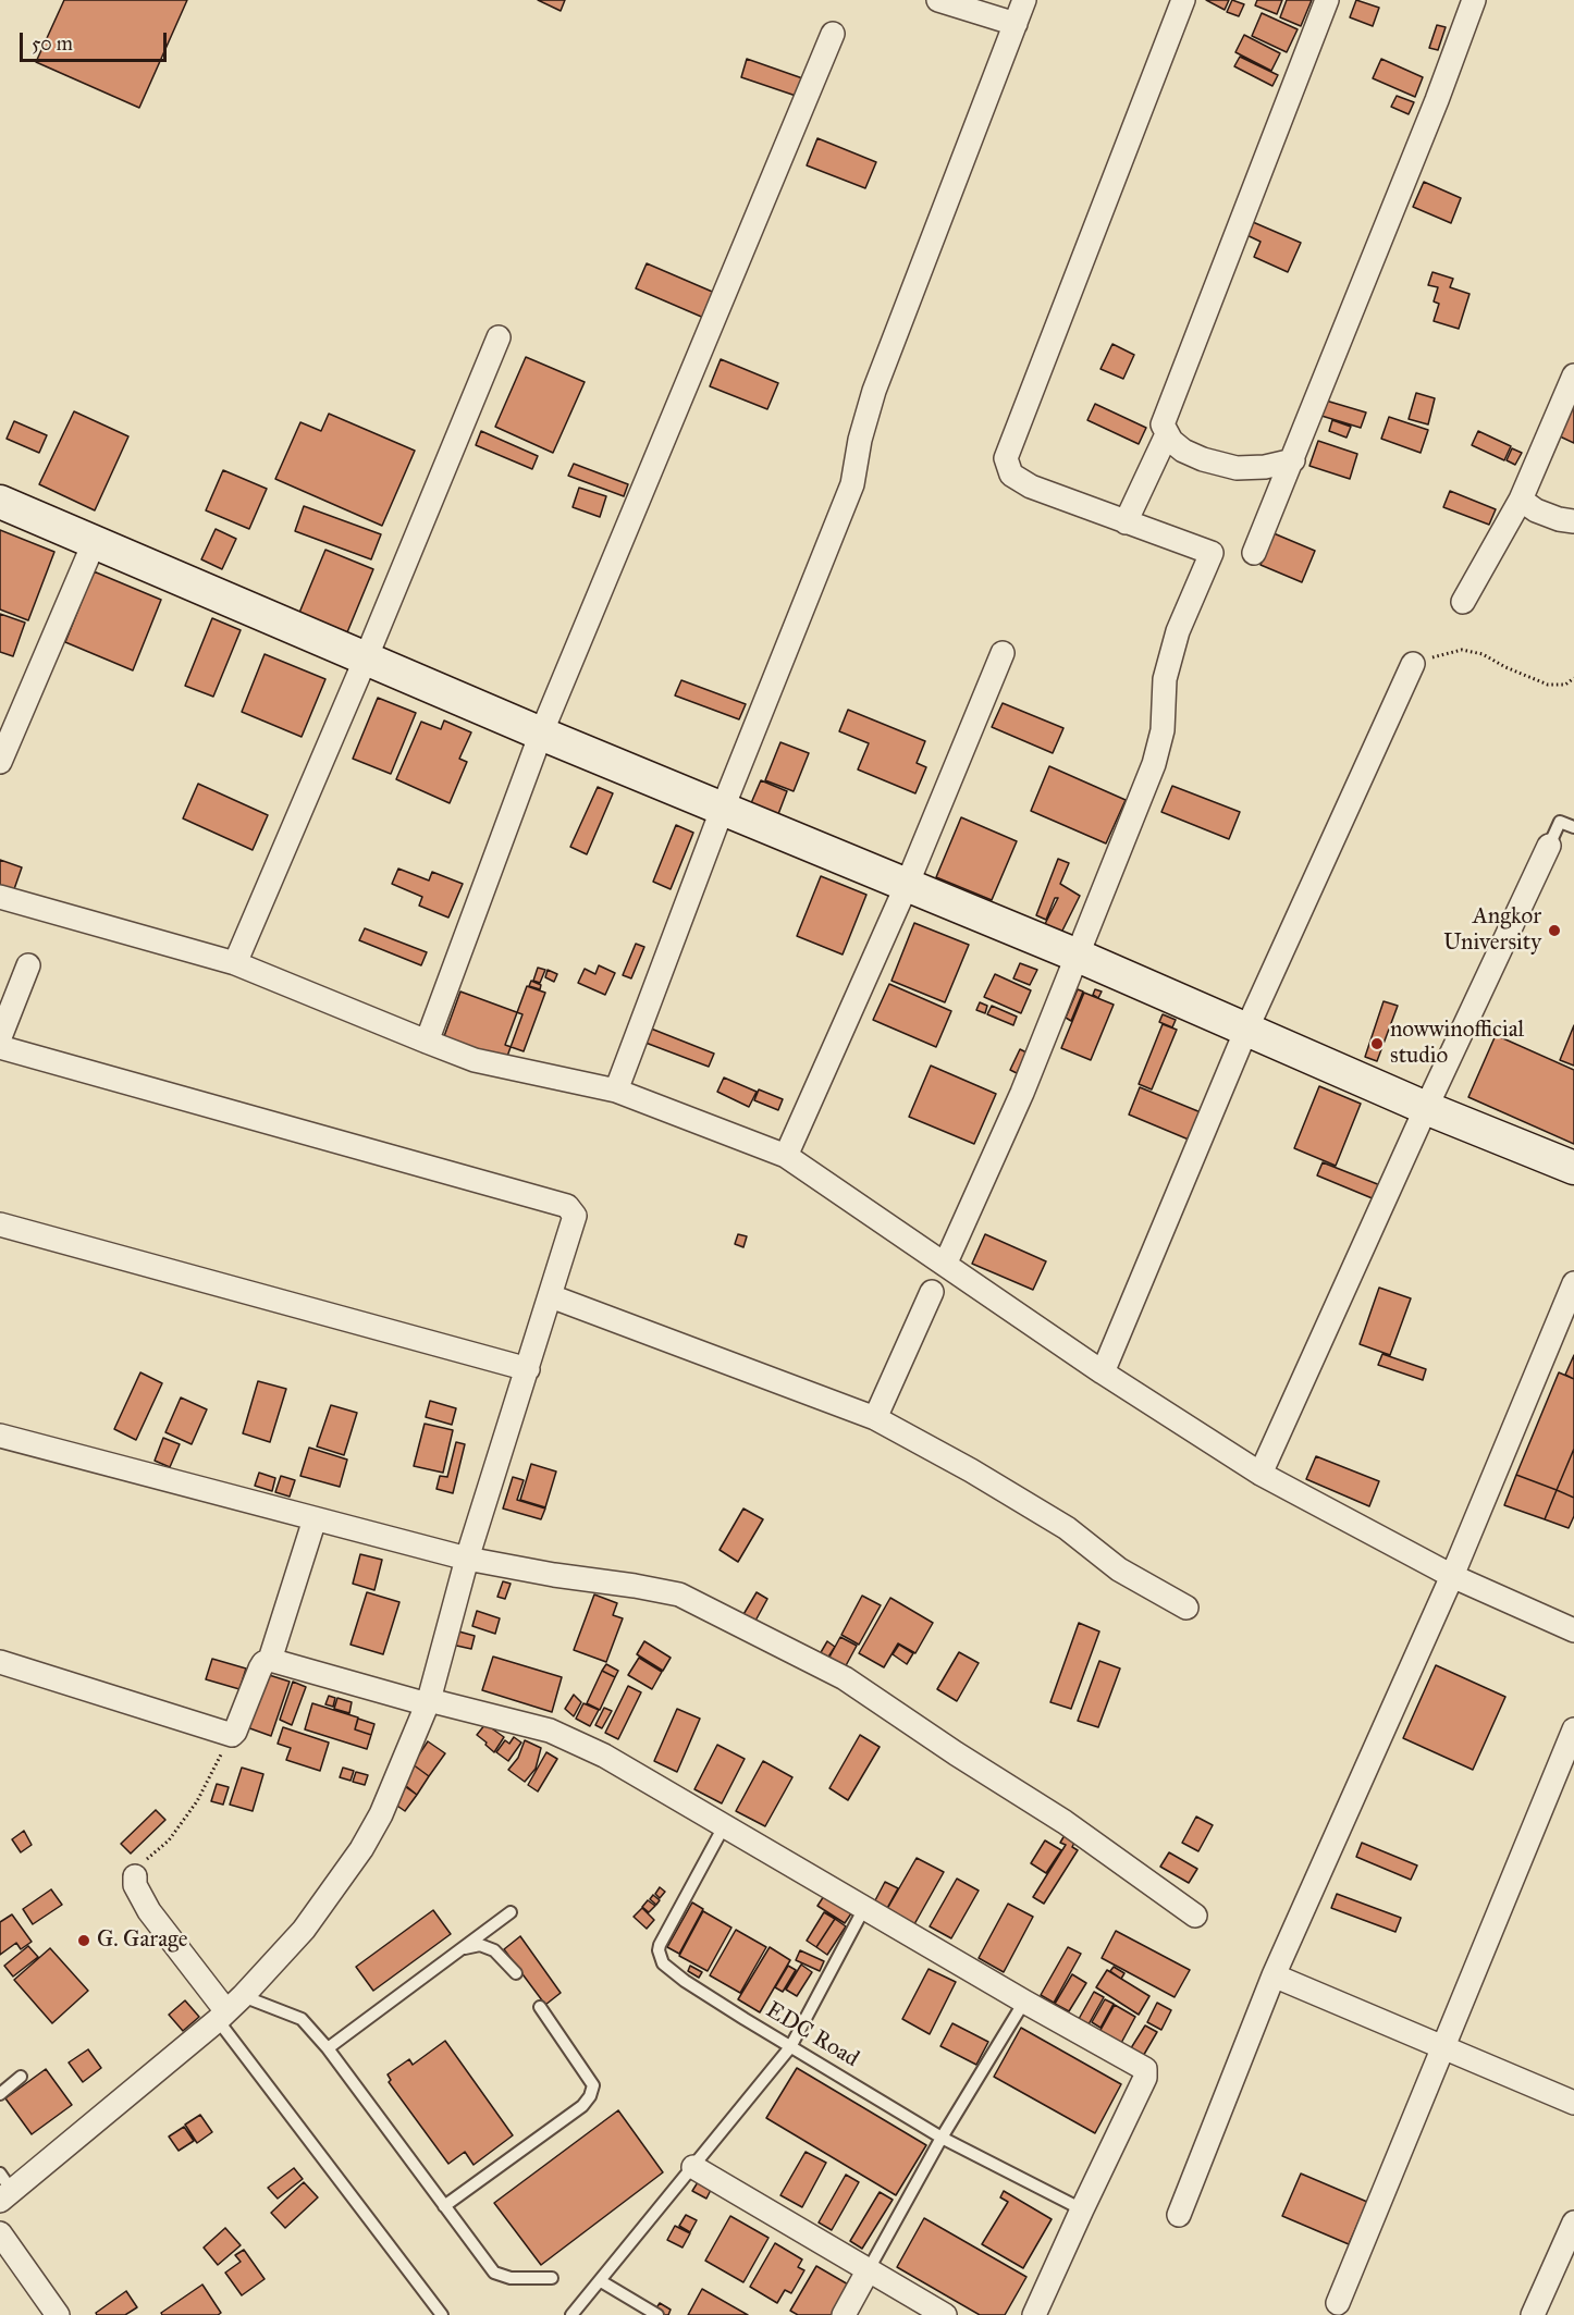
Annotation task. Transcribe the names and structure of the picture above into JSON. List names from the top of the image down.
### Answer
{
  "streets": {
    "lane": ["EDC Road"]
  },
  "places": ["Angkor University", "nowwinofficial studio", "G. Garage"],
  "scale_bar": "50 m"
}
